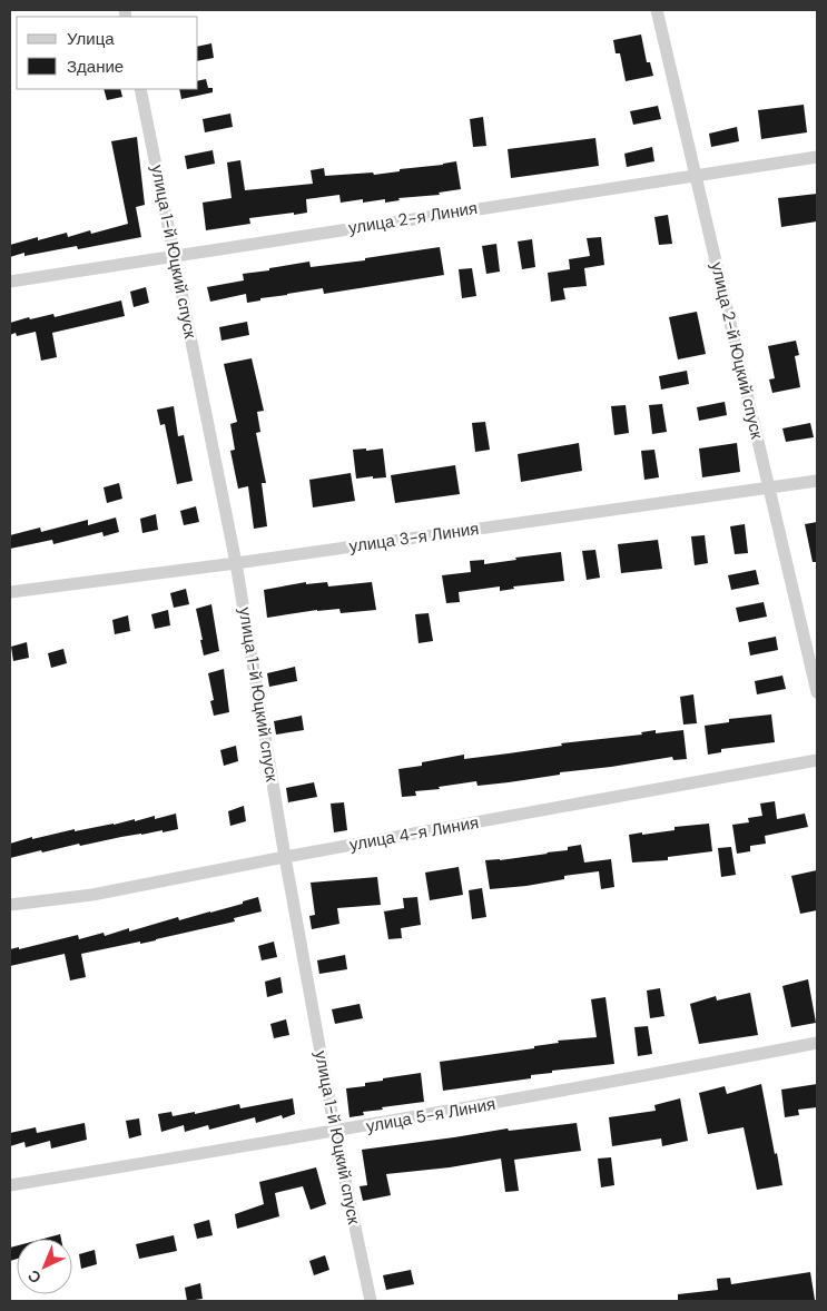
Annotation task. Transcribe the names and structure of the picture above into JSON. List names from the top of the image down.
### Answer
{
  "streets": {
    "street": [
      "улица 2-я Линия",
      "улица 1-й Юцкий спуск",
      "улица 2-й Юцкий спуск",
      "улица 3-я Линия",
      "улица 4-я Линия",
      "улица 5-я Линия"
    ]
  },
  "crossings": [
    ["улица 2-я Линия", "улица 1-й Юцкий спуск"],
    ["улица 2-я Линия", "улица 2-й Юцкий спуск"],
    ["улица 1-й Юцкий спуск", "улица 3-я Линия"],
    ["улица 1-й Юцкий спуск", "улица 4-я Линия"],
    ["улица 1-й Юцкий спуск", "улица 5-я Линия"],
    ["улица 2-й Юцкий спуск", "улица 3-я Линия"]
  ],
  "legend": ["Улица", "Здание"],
  "north": "bottom left"
}
